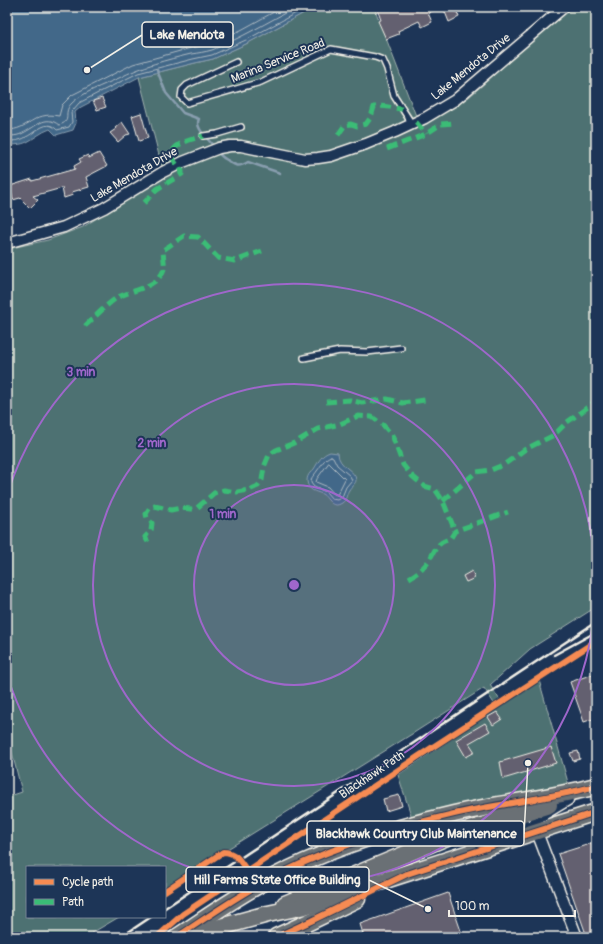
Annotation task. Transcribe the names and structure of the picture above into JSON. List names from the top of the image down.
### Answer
{
  "streets": {
    "street": ["Lake Mendota Drive"],
    "lane": ["Marina Service Road"],
    "cycle path": ["Blackhawk Path"]
  },
  "crossings": [
    ["Marina Service Road", "Lake Mendota Drive"]
  ],
  "places": ["Lake Mendota", "Blackhawk Country Club Maintenance", "Hill Farms State Office Building"],
  "legend": ["Cycle path", "Path"],
  "scale_bar": "100 m",
  "rings": ["3 min", "2 min", "1 min"]
}
